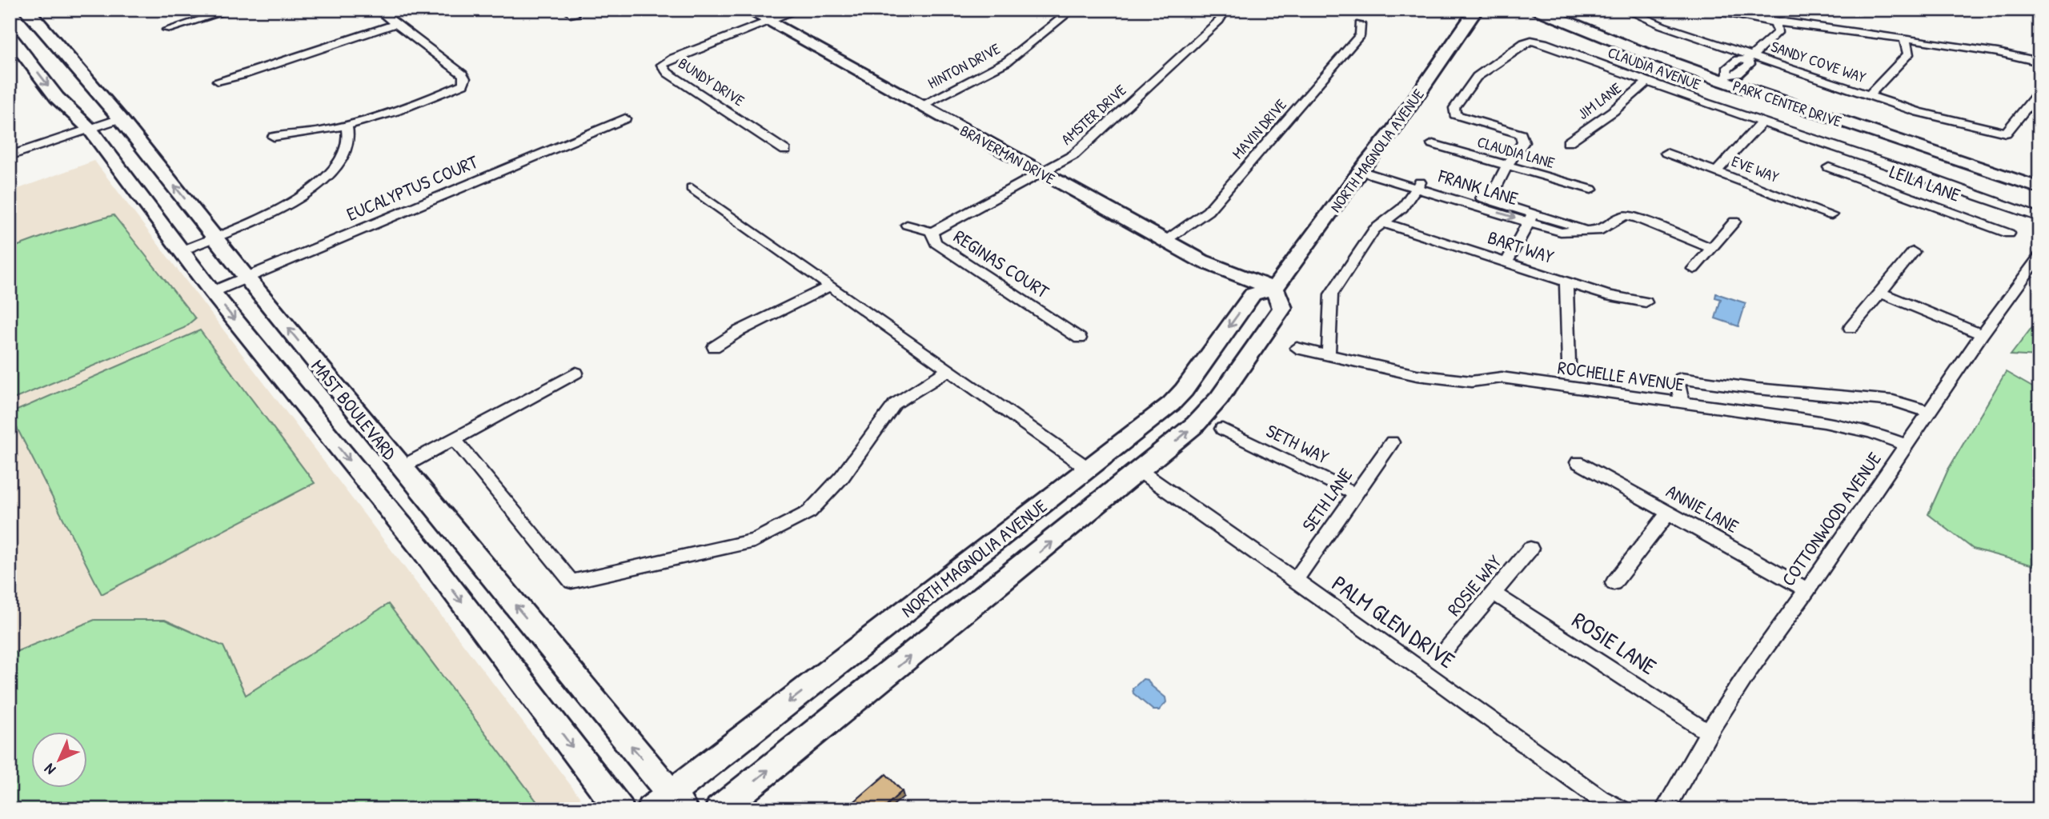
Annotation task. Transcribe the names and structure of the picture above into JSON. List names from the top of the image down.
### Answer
{
  "streets": {
    "main road": ["NORTH MAGNOLIA AVENUE"],
    "street": [
      "SANDY COVE WAY",
      "HINTON DRIVE",
      "CLAUDIA AVENUE",
      "BUNDY DRIVE",
      "JIM LANE",
      "PARK CENTER DRIVE",
      "AMSTER DRIVE",
      "MAVIN DRIVE",
      "CLAUDIA LANE",
      "BRAVERMAN DRIVE",
      "EVE WAY",
      "LEILA LANE",
      "FRANK LANE",
      "EUCALYPTUS COURT",
      "BART WAY",
      "REGINAS COURT",
      "ROCHELLE AVENUE",
      "MAST BOULEVARD",
      "SETH WAY",
      "SETH LANE",
      "ANNIE LANE",
      "COTTONWOOD AVENUE",
      "ROSIE WAY",
      "PALM GLEN DRIVE",
      "ROSIE LANE"
    ]
  },
  "crossings": [
    ["HINTON DRIVE", "BRAVERMAN DRIVE"],
    ["CLAUDIA AVENUE", "JIM LANE"],
    ["CLAUDIA AVENUE", "CLAUDIA LANE"],
    ["CLAUDIA AVENUE", "FRANK LANE"],
    ["BUNDY DRIVE", "BRAVERMAN DRIVE"],
    ["AMSTER DRIVE", "BRAVERMAN DRIVE"],
    ["AMSTER DRIVE", "REGINAS COURT"],
    ["MAVIN DRIVE", "BRAVERMAN DRIVE"],
    ["NORTH MAGNOLIA AVENUE", "BRAVERMAN DRIVE"],
    ["NORTH MAGNOLIA AVENUE", "FRANK LANE"],
    ["NORTH MAGNOLIA AVENUE", "MAST BOULEVARD"],
    ["NORTH MAGNOLIA AVENUE", "PALM GLEN DRIVE"],
    ["EUCALYPTUS COURT", "MAST BOULEVARD"],
    ["ROCHELLE AVENUE", "COTTONWOOD AVENUE"],
    ["SETH WAY", "SETH LANE"],
    ["SETH LANE", "PALM GLEN DRIVE"],
    ["ANNIE LANE", "COTTONWOOD AVENUE"],
    ["COTTONWOOD AVENUE", "ROSIE LANE"],
    ["ROSIE WAY", "ROSIE LANE"]
  ],
  "north": "bottom left"
}
